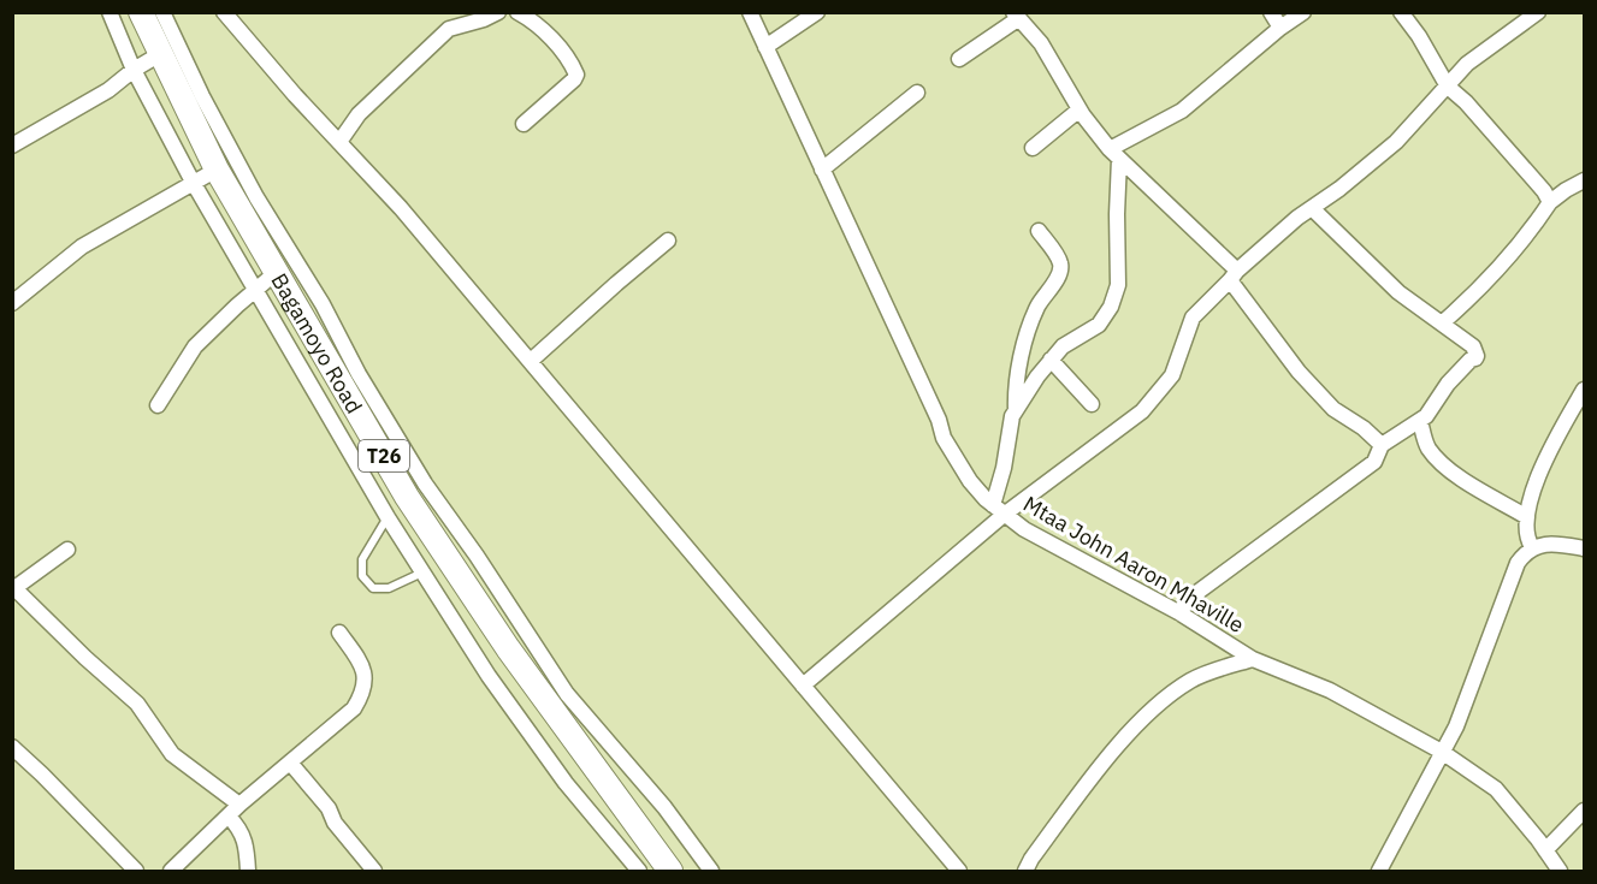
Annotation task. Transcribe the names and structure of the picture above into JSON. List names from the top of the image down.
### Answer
{
  "streets": {
    "highway": ["Bagamoyo Road", "T26"],
    "street": ["Mtaa John Aaron Mhaville"]
  }
}
